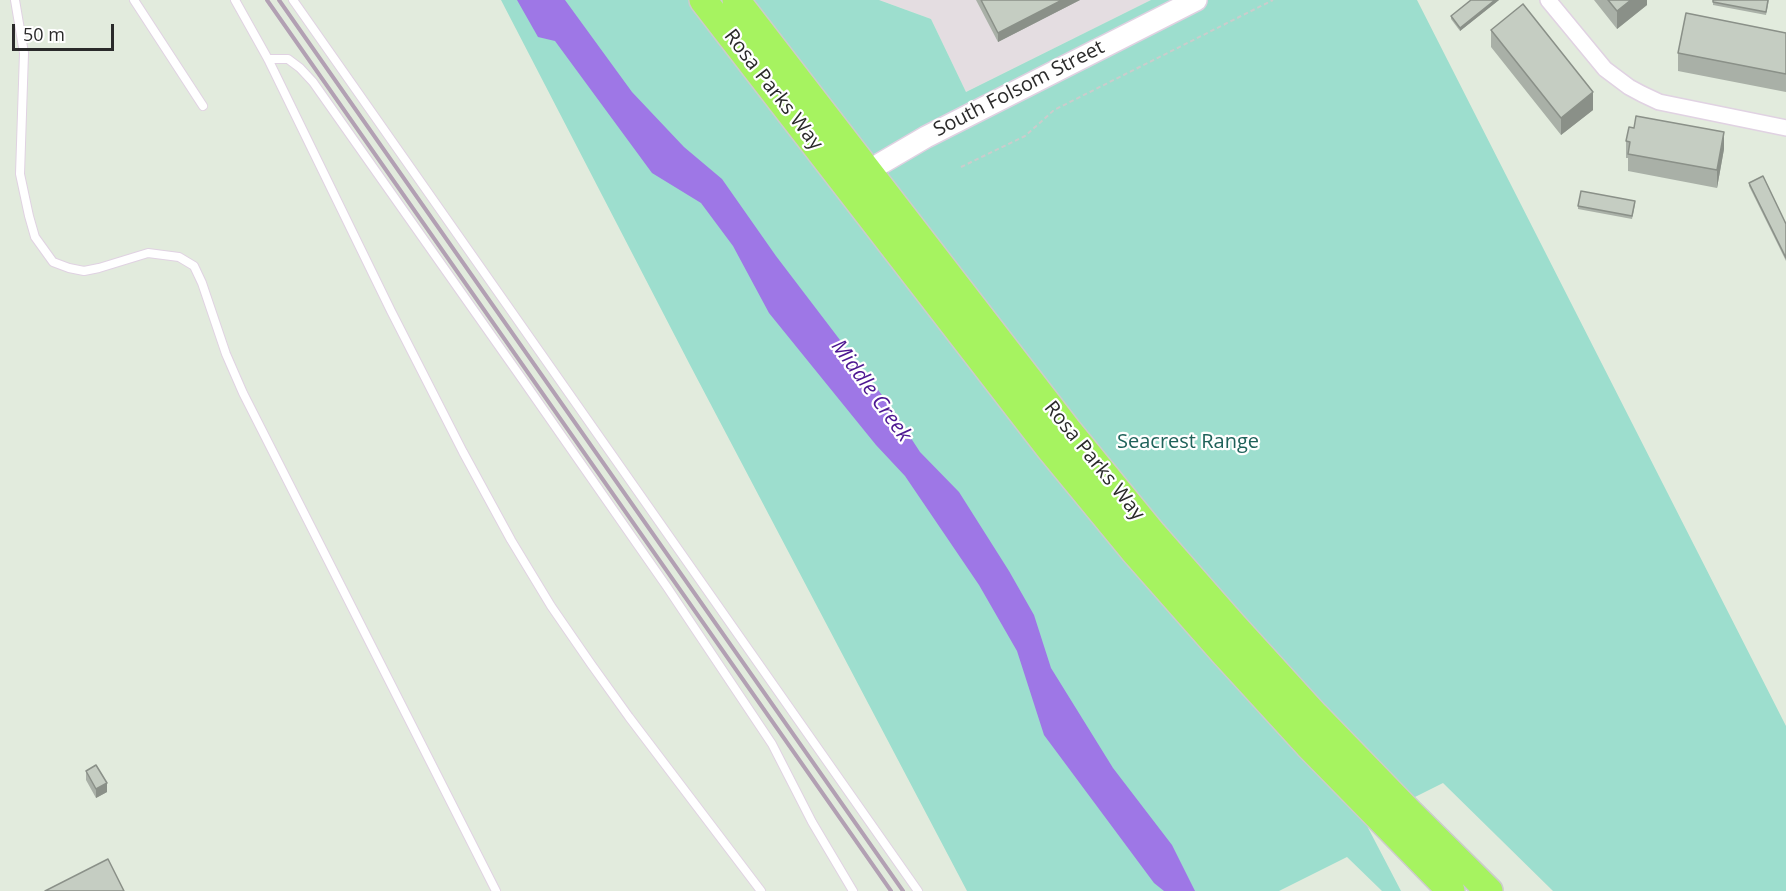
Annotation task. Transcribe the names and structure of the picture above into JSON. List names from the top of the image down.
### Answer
{
  "streets": {
    "highway": ["Rosa Parks Way"],
    "street": ["South Folsom Street"]
  },
  "crossings": [
    ["South Folsom Street", "Rosa Parks Way"]
  ],
  "water": ["Middle Creek"],
  "parks": ["Seacrest Range"],
  "scale_bar": "50 m"
}
